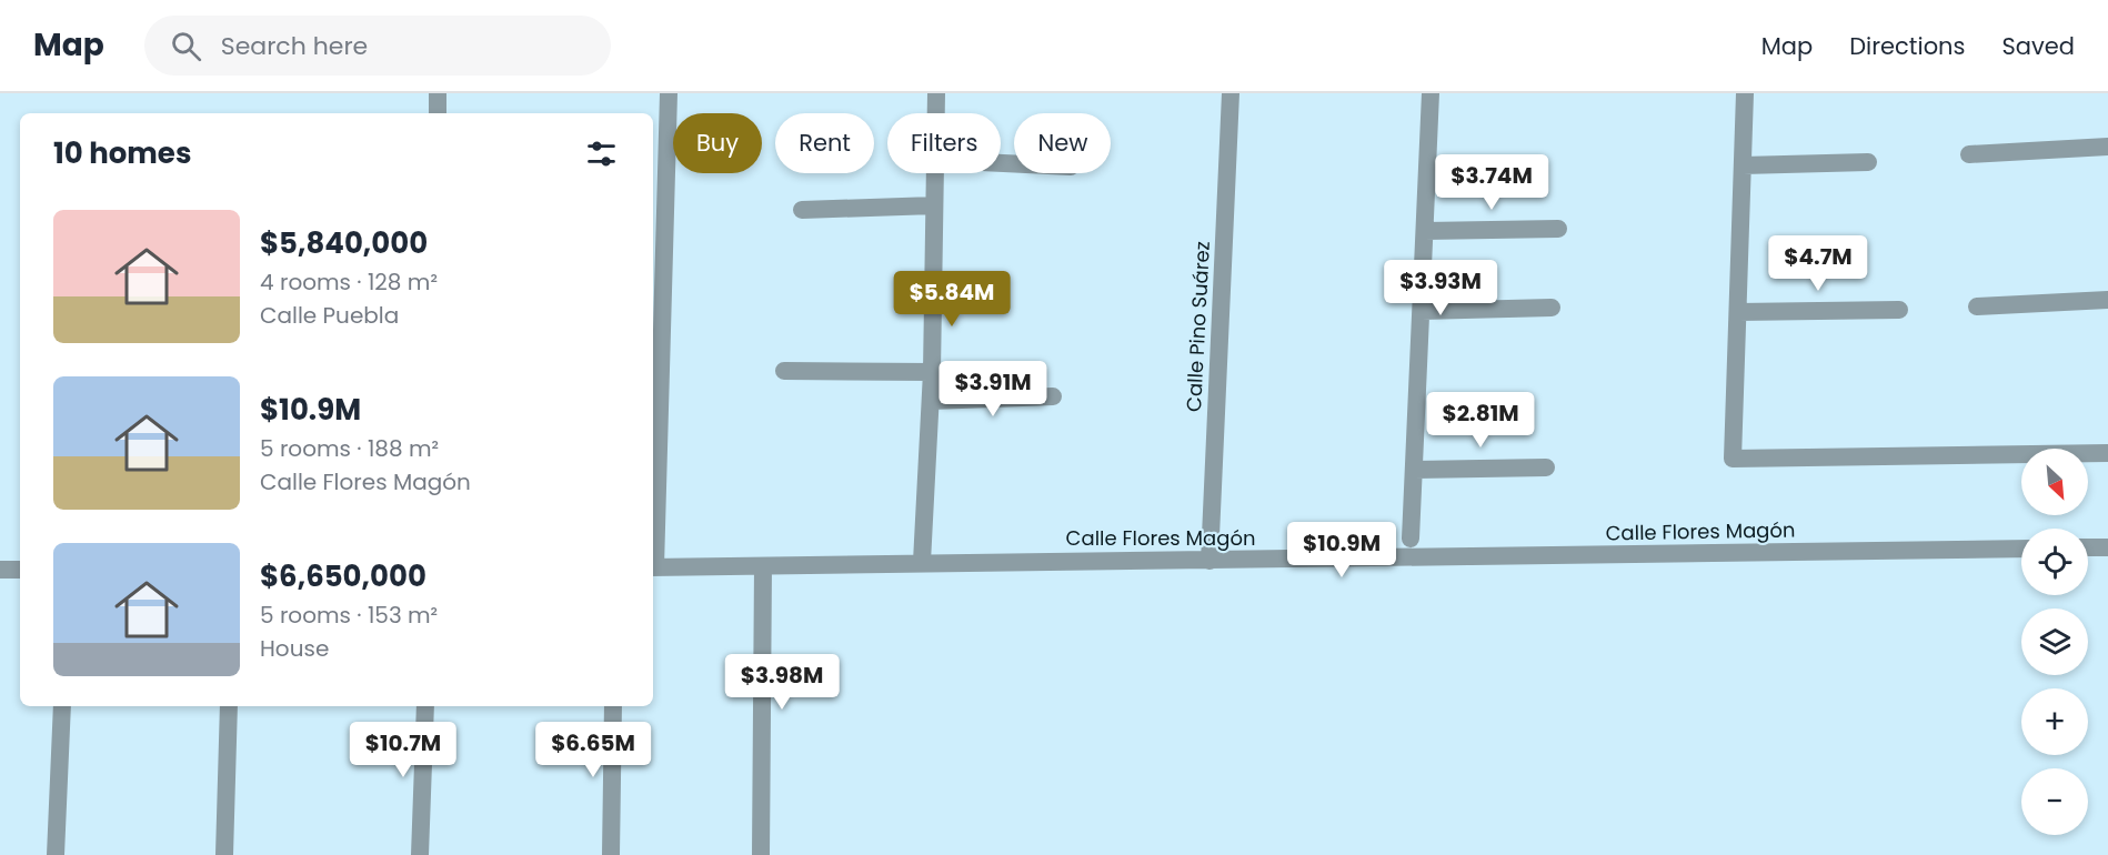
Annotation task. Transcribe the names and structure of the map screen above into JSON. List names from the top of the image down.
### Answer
{
  "streets": {
    "street": ["Calle Pino Suárez", "Calle Flores Magón"]
  },
  "crossings": [
    ["Calle Pino Suárez", "Calle Flores Magón"]
  ],
  "north": "bottom right",
  "page": {
    "header": "Map",
    "search": "Search here",
    "nav": ["Map", "Directions", "Saved"],
    "chip": [
      "Buy",
      "Rent",
      "Filters",
      "New"
    ],
    "heading": "10 homes",
    "price": [
      "$3.74M",
      "$4.7M",
      "$3.93M",
      "$5.84M",
      "$3.91M",
      "$2.81M",
      "$10.9M",
      "$3.98M",
      "$10.7M",
      "$6.65M"
    ],
    "list": [
      {
        "name": "$5,840,000",
        "note": "4 rooms · 128 m² · Calle Puebla"
      },
      {
        "name": "$10.9M",
        "note": "5 rooms · 188 m² · Calle Flores Magón"
      },
      {
        "name": "$6,650,000",
        "note": "5 rooms · 153 m² · House"
      }
    ],
    "map_buttons": ["+", "−"]
  }
}
